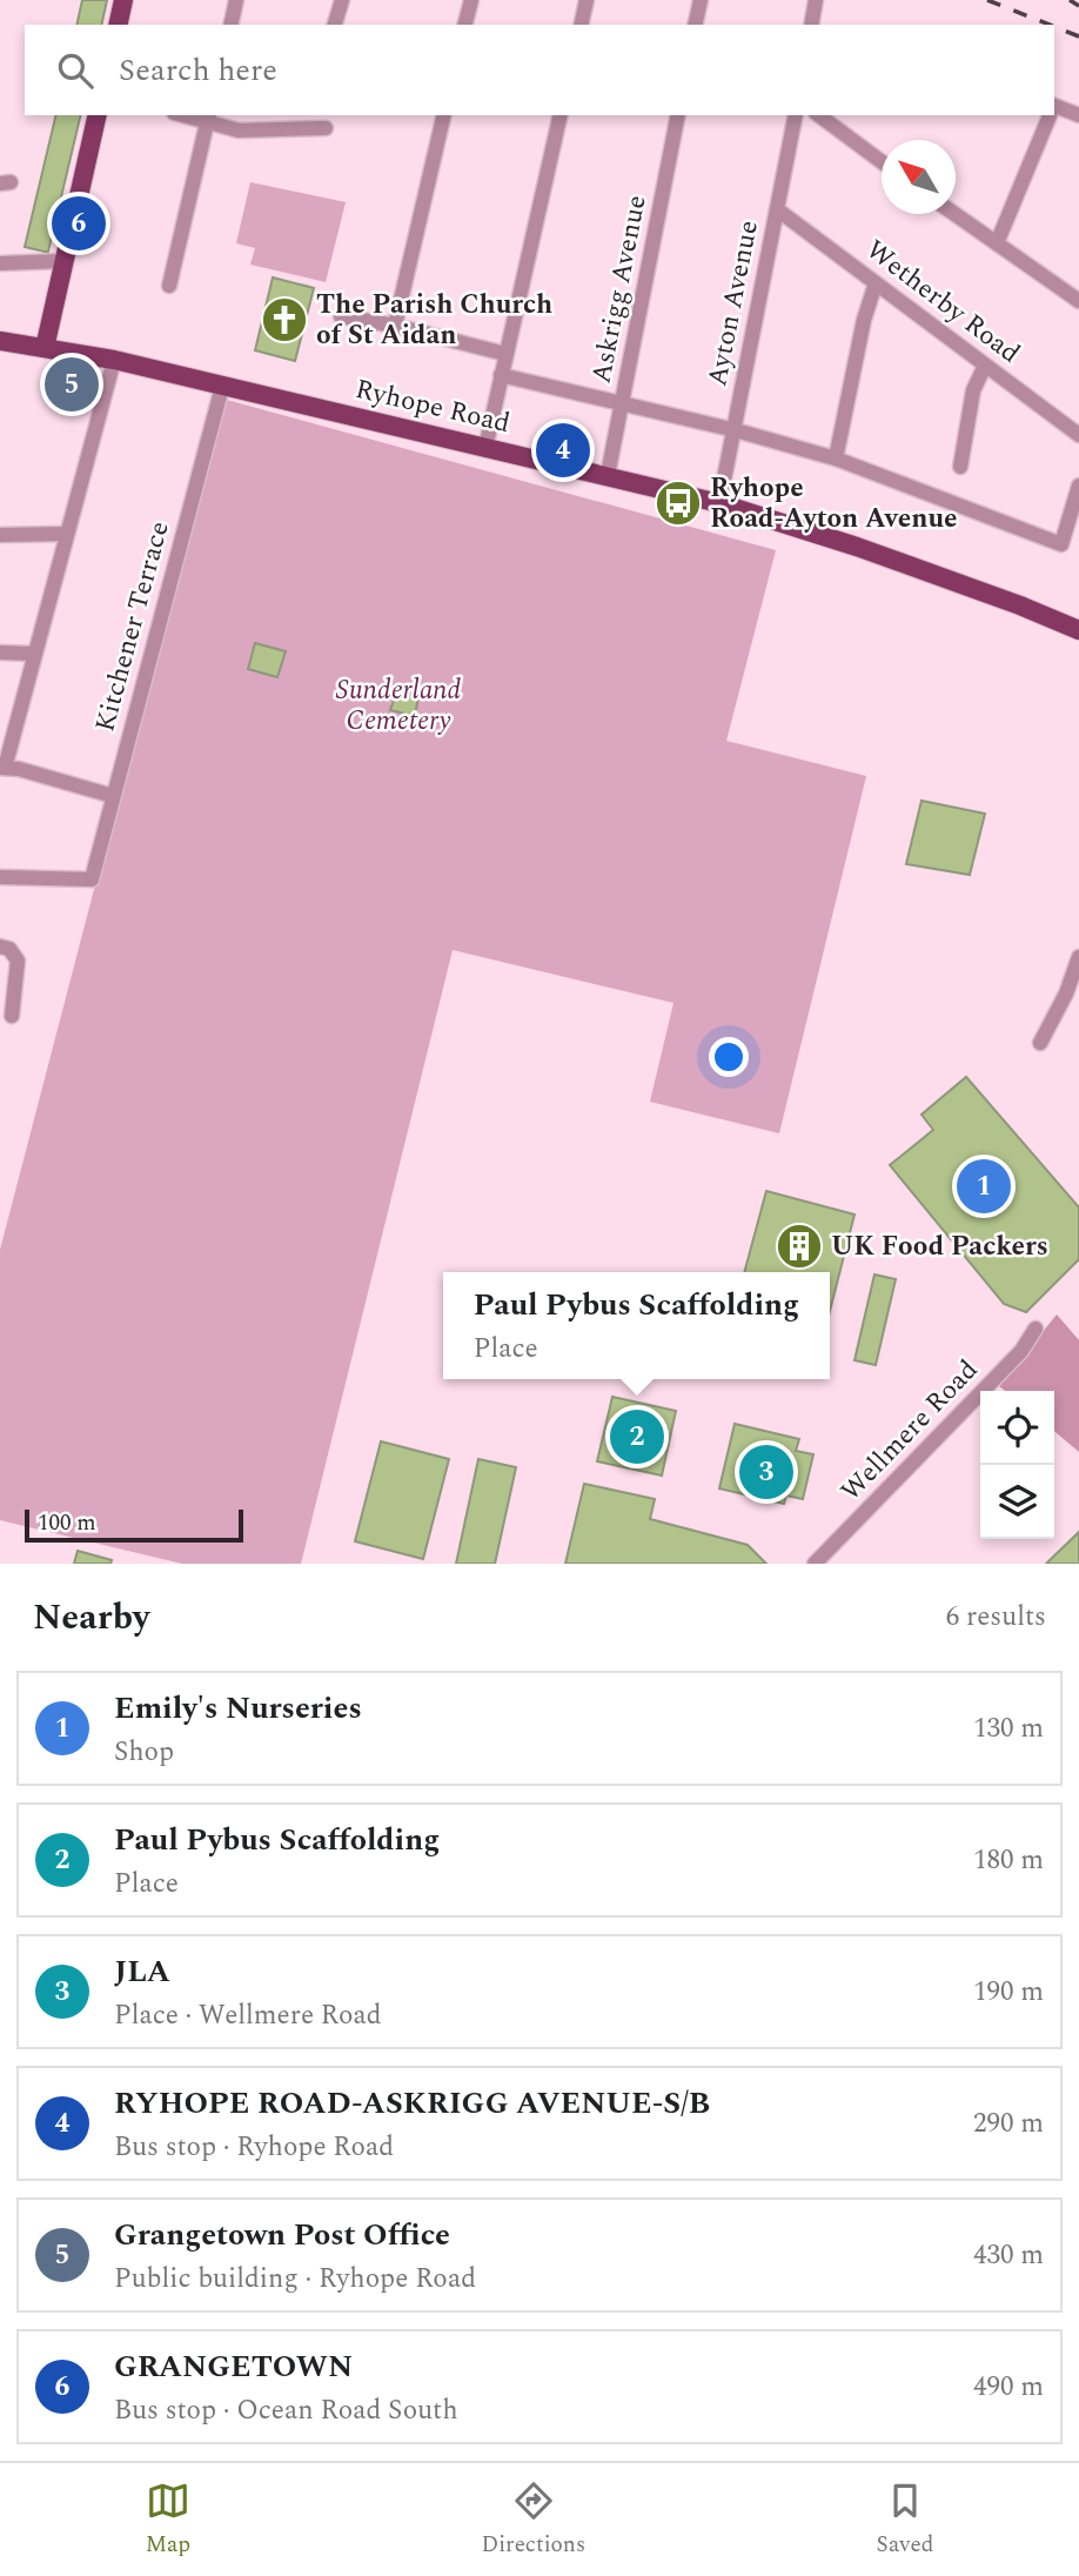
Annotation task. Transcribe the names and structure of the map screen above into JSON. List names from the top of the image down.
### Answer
{
  "streets": {
    "main road": ["Ryhope Road"],
    "street": [
      "Askrigg Avenue",
      "Wetherby Road",
      "Ayton Avenue",
      "Kitchener Terrace",
      "Wellmere Road"
    ]
  },
  "crossings": [
    ["Askrigg Avenue", "Ryhope Road"],
    ["Wetherby Road", "Ayton Avenue"],
    ["Ayton Avenue", "Ryhope Road"],
    ["Ryhope Road", "Kitchener Terrace"]
  ],
  "parks": ["Sunderland Cemetery"],
  "places": {
    "church": ["The Parish Church of St Aidan"],
    "bus stop": ["Ryhope Road-Ayton Avenue"],
    "building": ["UK Food Packers"]
  },
  "scale_bar": "100 m",
  "north": "top left",
  "page": {
    "search": "Search here",
    "pins": [
      "6",
      "5",
      "4",
      "1",
      "2",
      "3"
    ],
    "popup": ["Paul Pybus Scaffolding", "Place"],
    "scale": "100 m",
    "heading": ["Nearby", "6 results"],
    "list": [
      {
        "mark": "1",
        "name": "Emily's Nurseries",
        "note": "Shop",
        "value": "130 m"
      },
      {
        "mark": "2",
        "name": "Paul Pybus Scaffolding",
        "note": "Place",
        "value": "180 m"
      },
      {
        "mark": "3",
        "name": "JLA",
        "note": "Place · Wellmere Road",
        "value": "190 m"
      },
      {
        "mark": "4",
        "name": "RYHOPE ROAD-ASKRIGG AVENUE-S/B",
        "note": "Bus stop · Ryhope Road",
        "value": "290 m"
      },
      {
        "mark": "5",
        "name": "Grangetown Post Office",
        "note": "Public building · Ryhope Road",
        "value": "430 m"
      },
      {
        "mark": "6",
        "name": "GRANGETOWN",
        "note": "Bus stop · Ocean Road South",
        "value": "490 m"
      }
    ],
    "nav": ["Map", "Directions", "Saved"]
  }
}
